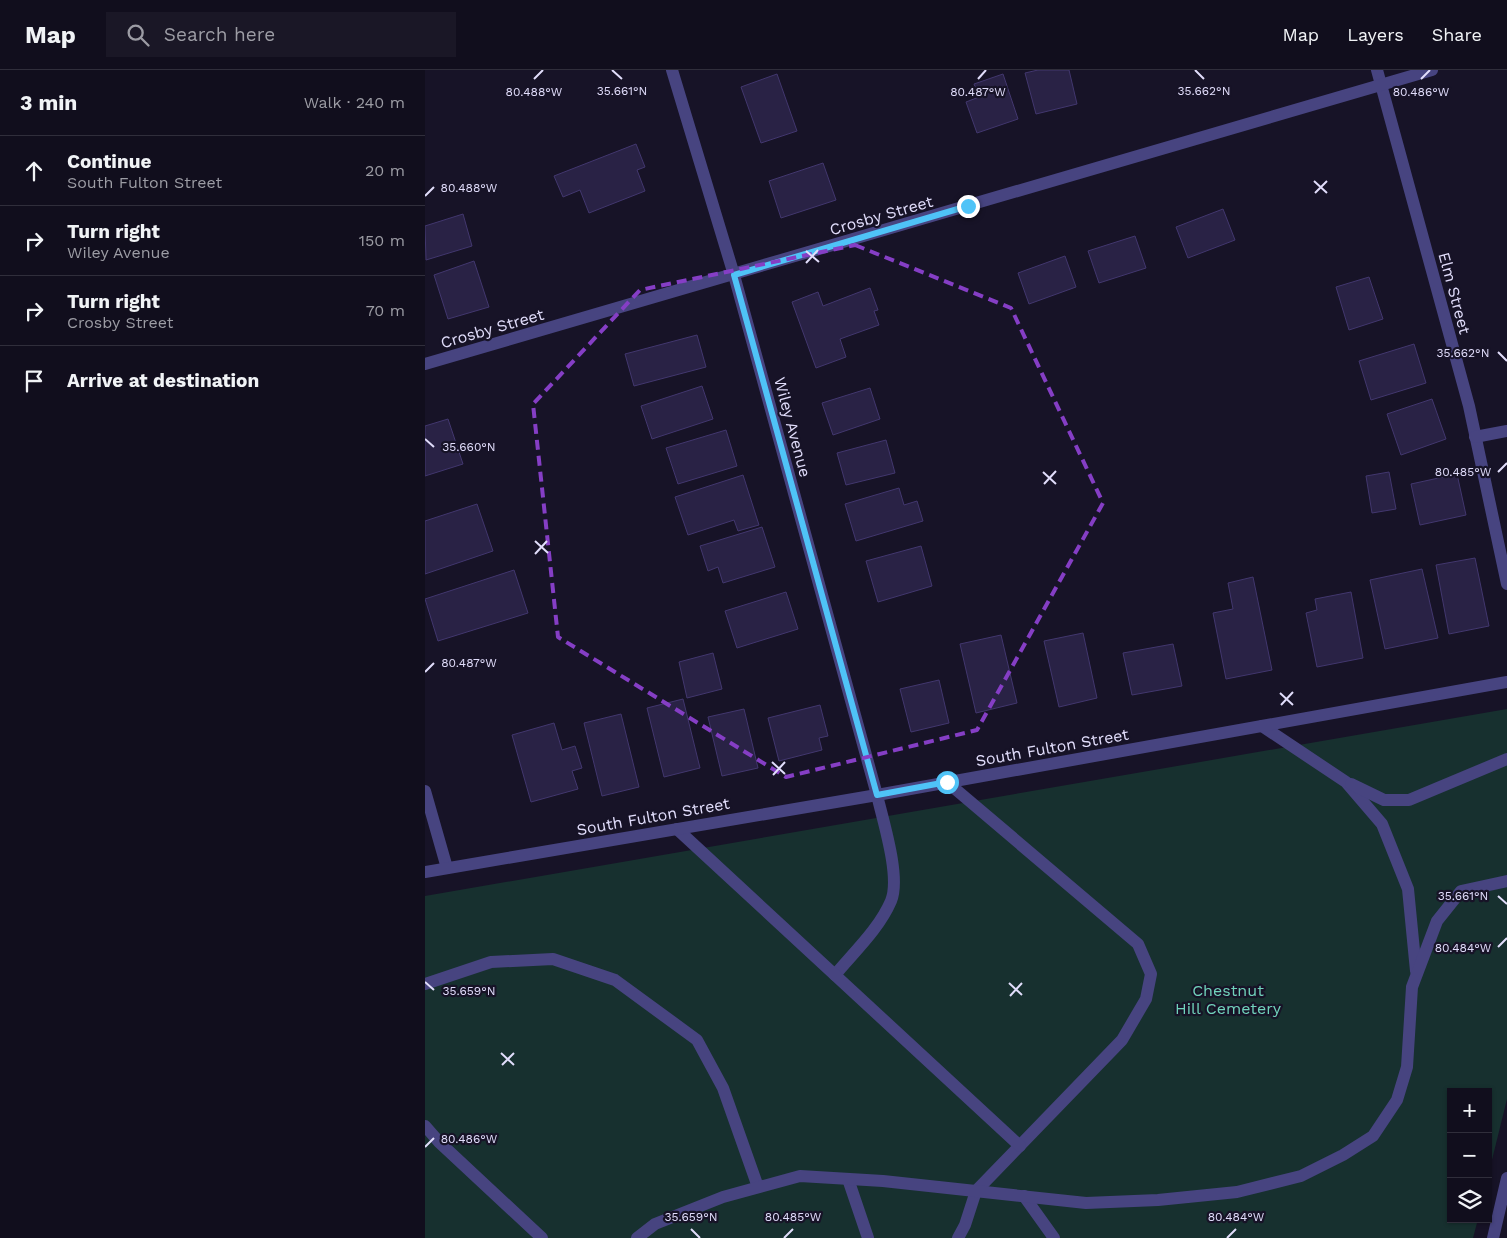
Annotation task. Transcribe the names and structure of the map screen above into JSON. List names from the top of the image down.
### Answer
{
  "streets": {
    "street": [
      "Crosby Street",
      "Elm Street",
      "Wiley Avenue",
      "South Fulton Street"
    ]
  },
  "crossings": [
    ["Crosby Street", "Elm Street"],
    ["Crosby Street", "Wiley Avenue"],
    ["Wiley Avenue", "South Fulton Street"]
  ],
  "parks": ["Chestnut Hill Cemetery"],
  "page": {
    "header": "Map",
    "search": "Search here",
    "nav": ["Map", "Layers", "Share"],
    "heading": ["3 min", "Walk · 240 m"],
    "list": [
      ["Continue", "South Fulton Street", "20 m"],
      ["Turn right", "Wiley Avenue", "150 m"],
      ["Turn right", "Crosby Street", "70 m"],
      "Arrive at destination"
    ],
    "map_buttons": ["+", "−"]
  },
  "coordinates": [
    "35.661°N",
    "35.662°N",
    "80.488°W",
    "80.487°W",
    "80.486°W",
    "35.660°N",
    "80.485°W",
    "80.484°W",
    "35.659°N"
  ]
}
